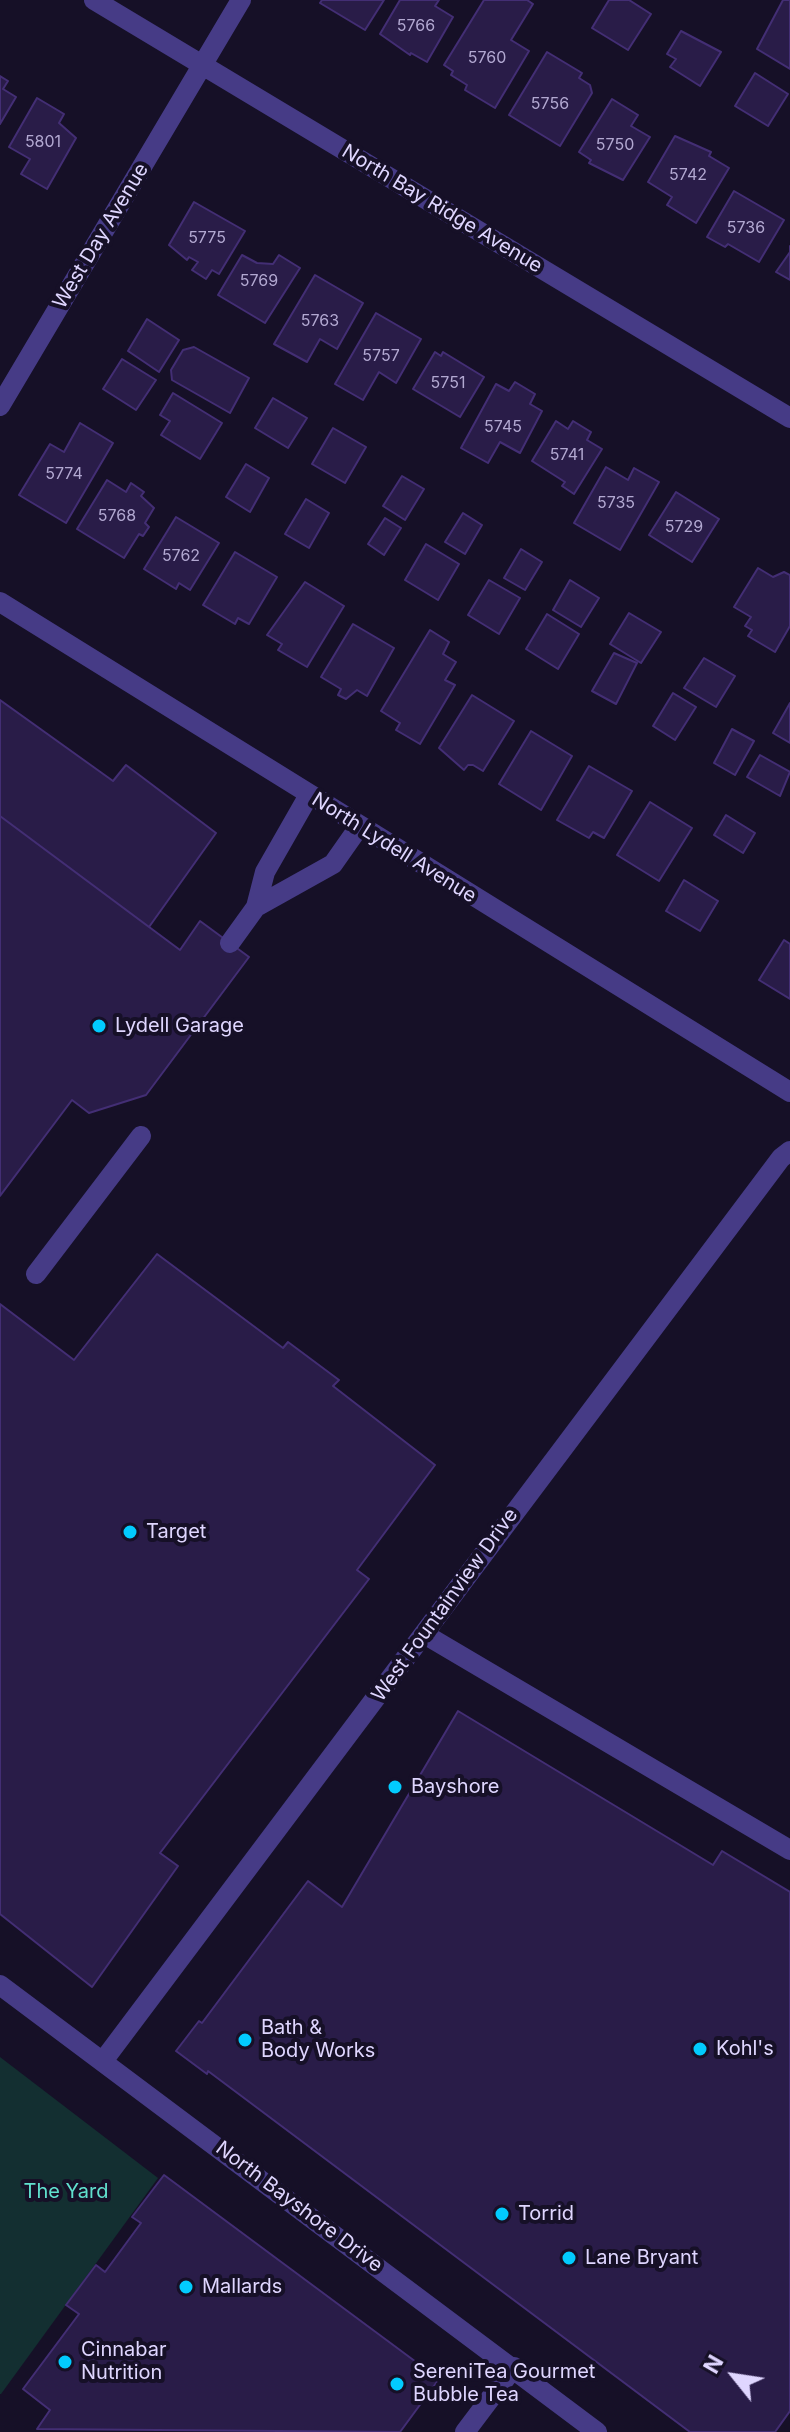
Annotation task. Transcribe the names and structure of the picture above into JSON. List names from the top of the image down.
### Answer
{
  "streets": {
    "street": [
      "North Bay Ridge Avenue",
      "West Day Avenue",
      "North Lydell Avenue",
      "West Fountainview Drive",
      "North Bayshore Drive"
    ]
  },
  "crossings": [
    ["North Bay Ridge Avenue", "West Day Avenue"],
    ["West Fountainview Drive", "North Bayshore Drive"]
  ],
  "parks": ["The Yard"],
  "places": [
    "Lydell Garage",
    "Target",
    "Bayshore",
    "Bath & Body Works",
    "Kohl's",
    "Torrid",
    "Lane Bryant",
    "Mallards",
    "Cinnabar Nutrition",
    "SereniTea Gourmet Bubble Tea"
  ],
  "house_numbers": [
    "5766",
    "5760",
    "5756",
    "5801",
    "5750",
    "5742",
    "5736",
    "5775",
    "5769",
    "5763",
    "5757",
    "5751",
    "5745",
    "5741",
    "5774",
    "5735",
    "5768",
    "5729",
    "5762"
  ],
  "north": "top left"
}
